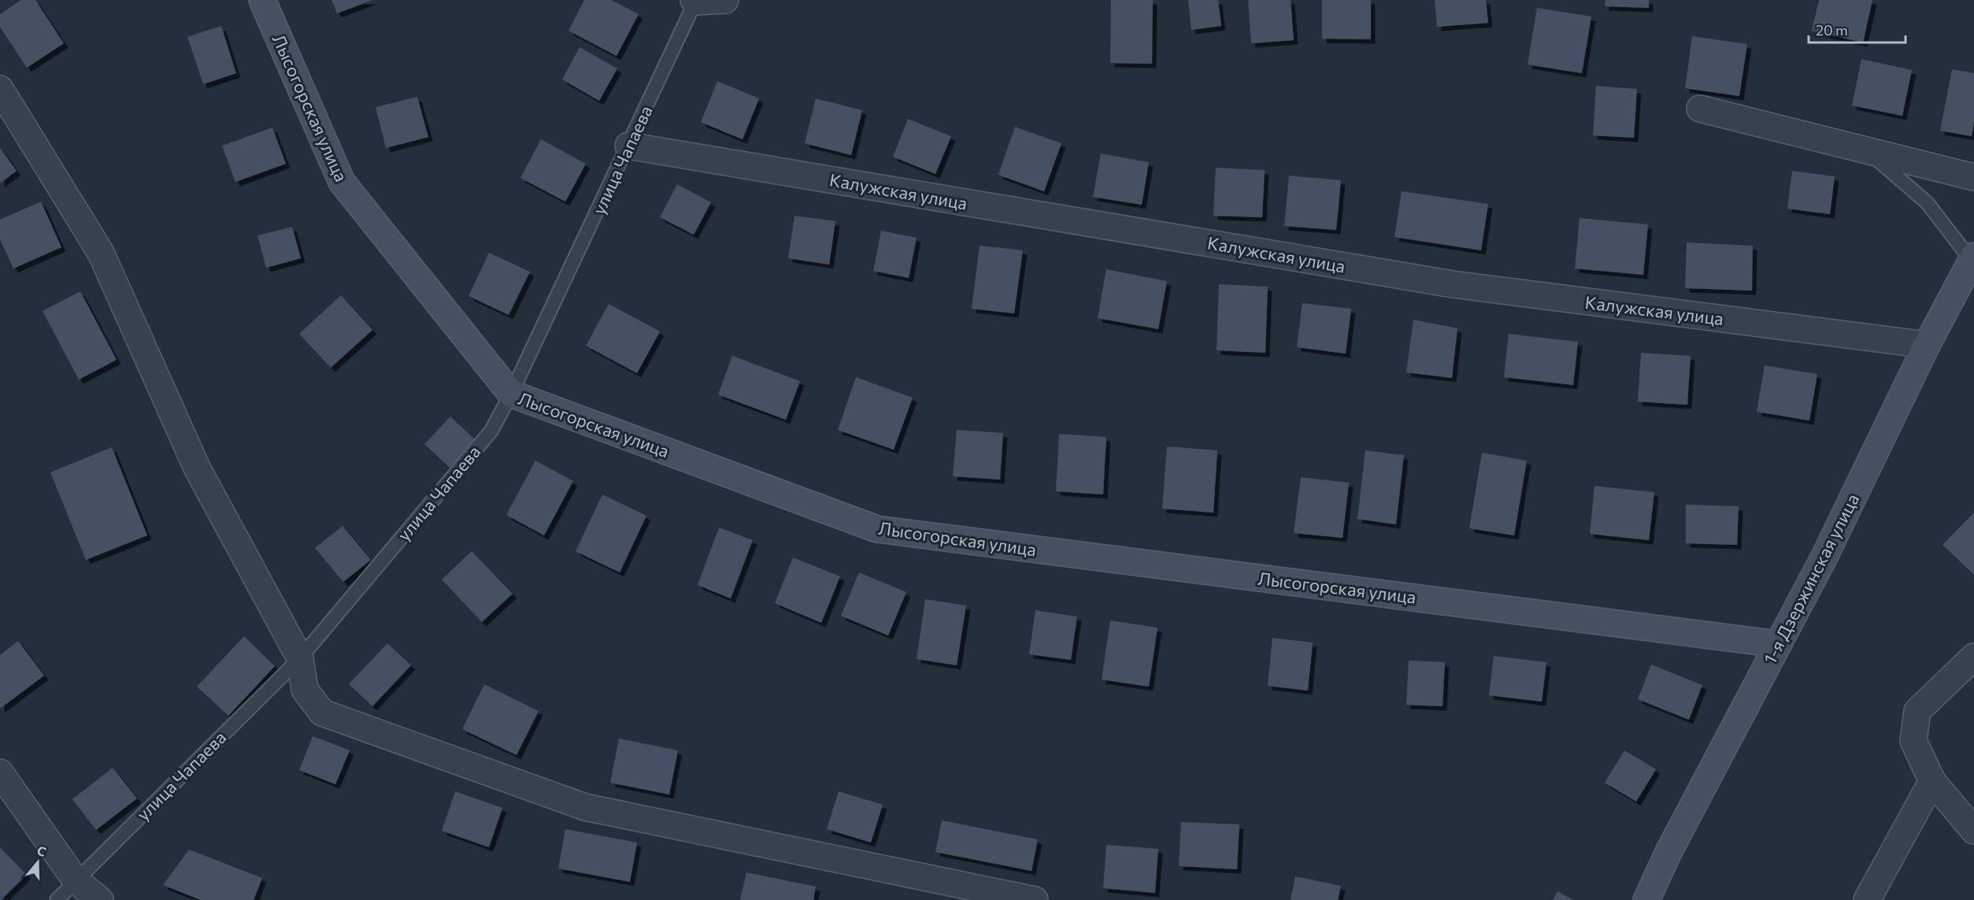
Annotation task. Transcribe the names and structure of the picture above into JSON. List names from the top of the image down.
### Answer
{
  "streets": {
    "street": ["Лысогорская улица", "Калужская улица", "1-я Дзержинская улица"],
    "lane": ["улица Чапаева"]
  },
  "crossings": [
    ["Лысогорская улица", "улица Чапаева"],
    ["Лысогорская улица", "1-я Дзержинская улица"],
    ["улица Чапаева", "Калужская улица"],
    ["Калужская улица", "1-я Дзержинская улица"]
  ],
  "scale_bar": "20 m",
  "north": "top"
}
